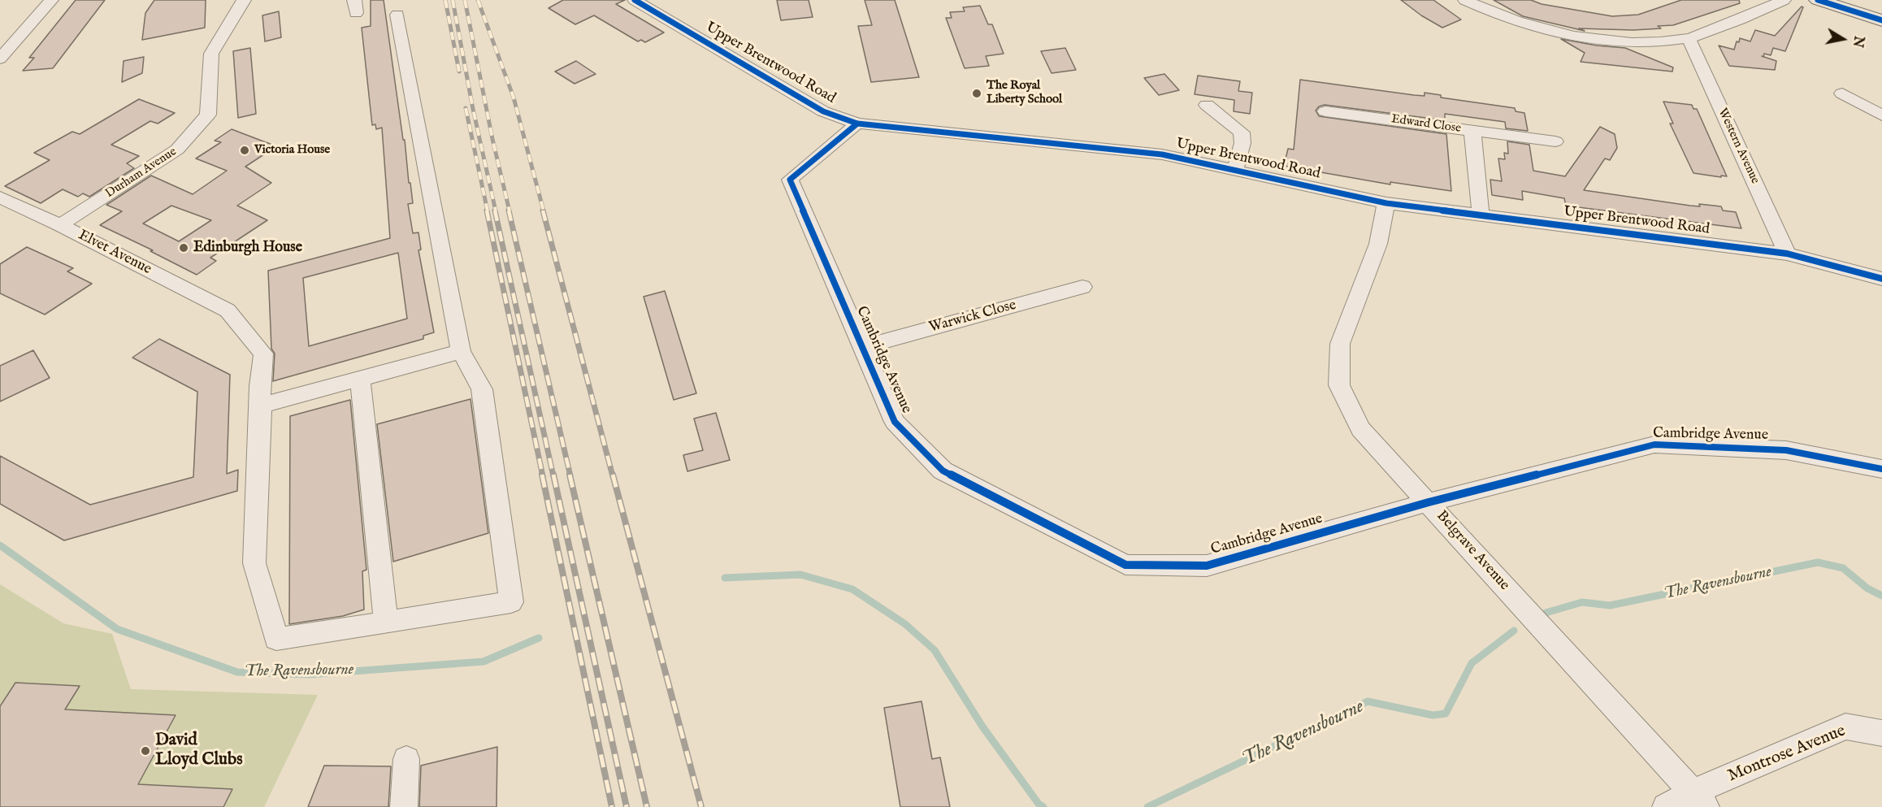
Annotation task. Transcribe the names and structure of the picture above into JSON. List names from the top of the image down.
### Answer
{
  "streets": {
    "street": [
      "Upper Brentwood Road",
      "Edward Close",
      "Western Avenue",
      "Durham Avenue",
      "Elvet Avenue",
      "Warwick Close",
      "Cambridge Avenue",
      "Belgrave Avenue",
      "Montrose Avenue"
    ]
  },
  "crossings": [
    ["Upper Brentwood Road", "Edward Close"],
    ["Upper Brentwood Road", "Western Avenue"],
    ["Upper Brentwood Road", "Cambridge Avenue"],
    ["Upper Brentwood Road", "Belgrave Avenue"],
    ["Durham Avenue", "Elvet Avenue"],
    ["Warwick Close", "Cambridge Avenue"],
    ["Cambridge Avenue", "Belgrave Avenue"],
    ["Belgrave Avenue", "Montrose Avenue"]
  ],
  "water": ["The Ravensbourne"],
  "places": [
    "The Royal Liberty School",
    "Victoria House",
    "Edinburgh House",
    "David Lloyd Clubs"
  ],
  "north": "right"
}
